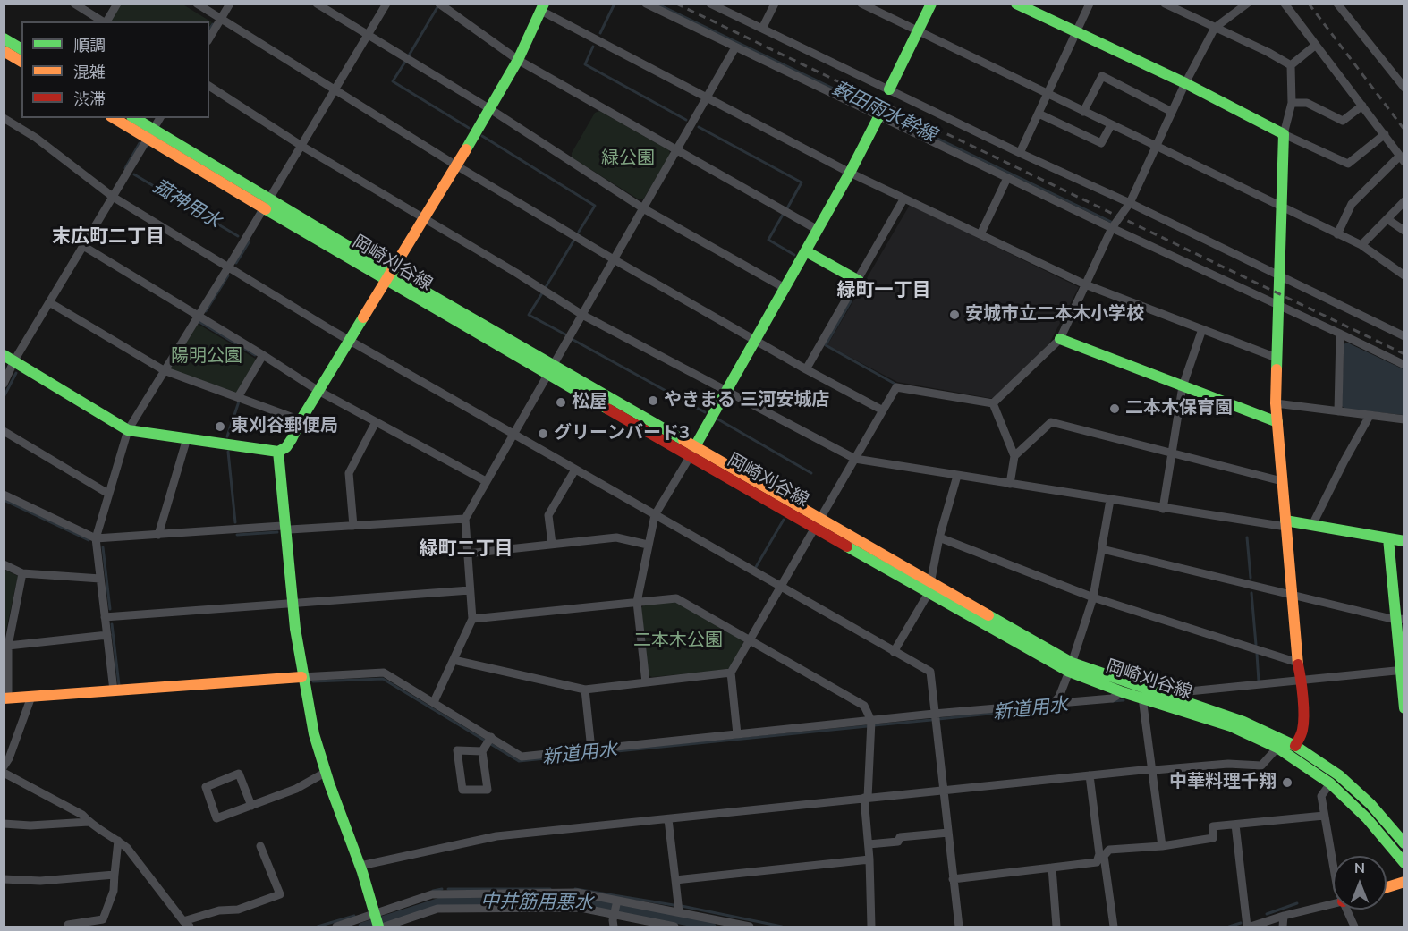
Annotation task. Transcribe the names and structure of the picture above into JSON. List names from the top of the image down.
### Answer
{
  "streets": {
    "street": ["岡崎刈谷線"]
  },
  "districts": ["末広町二丁目", "緑町一丁目", "緑町二丁目"],
  "water": [
    "薮田雨水幹線",
    "菰神用水",
    "新道用水",
    "中井筋用悪水"
  ],
  "parks": ["緑公園", "陽明公園", "二本木公園"],
  "places": [
    "安城市立二本木小学校",
    "やきまる 三河安城店",
    "松屋",
    "二本木保育園",
    "東刈谷郵便局",
    "グリーンバード3",
    "中華料理千翔"
  ],
  "legend": ["順調", "混雑", "渋滞"],
  "north": "top"
}
